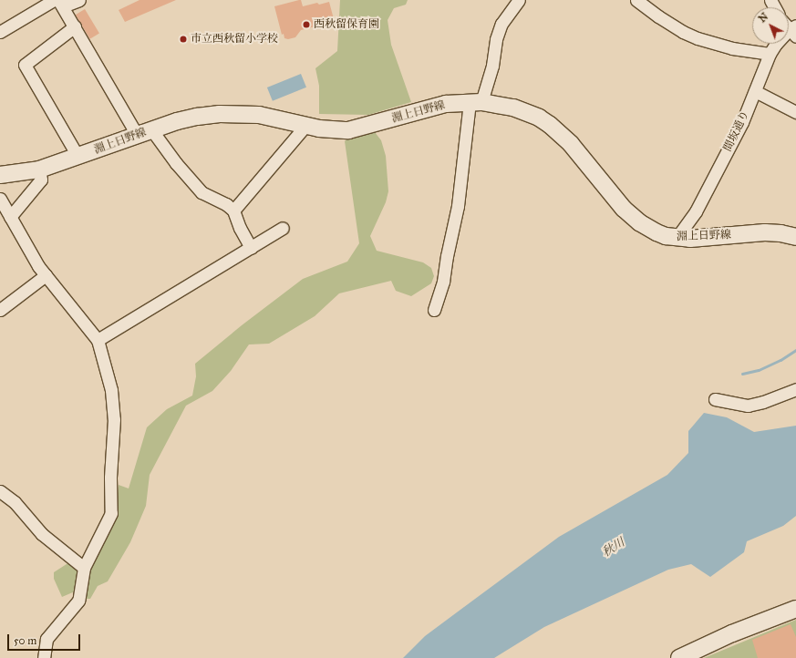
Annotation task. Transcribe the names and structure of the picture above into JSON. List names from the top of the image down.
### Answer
{
  "streets": {
    "main road": ["淵上日野線"],
    "street": ["間坂通り"]
  },
  "crossings": [
    ["淵上日野線", "間坂通り"]
  ],
  "water": ["秋川"],
  "places": ["西秋留保育園", "市立西秋留小学校"],
  "scale_bar": "50 m",
  "north": "top left"
}
